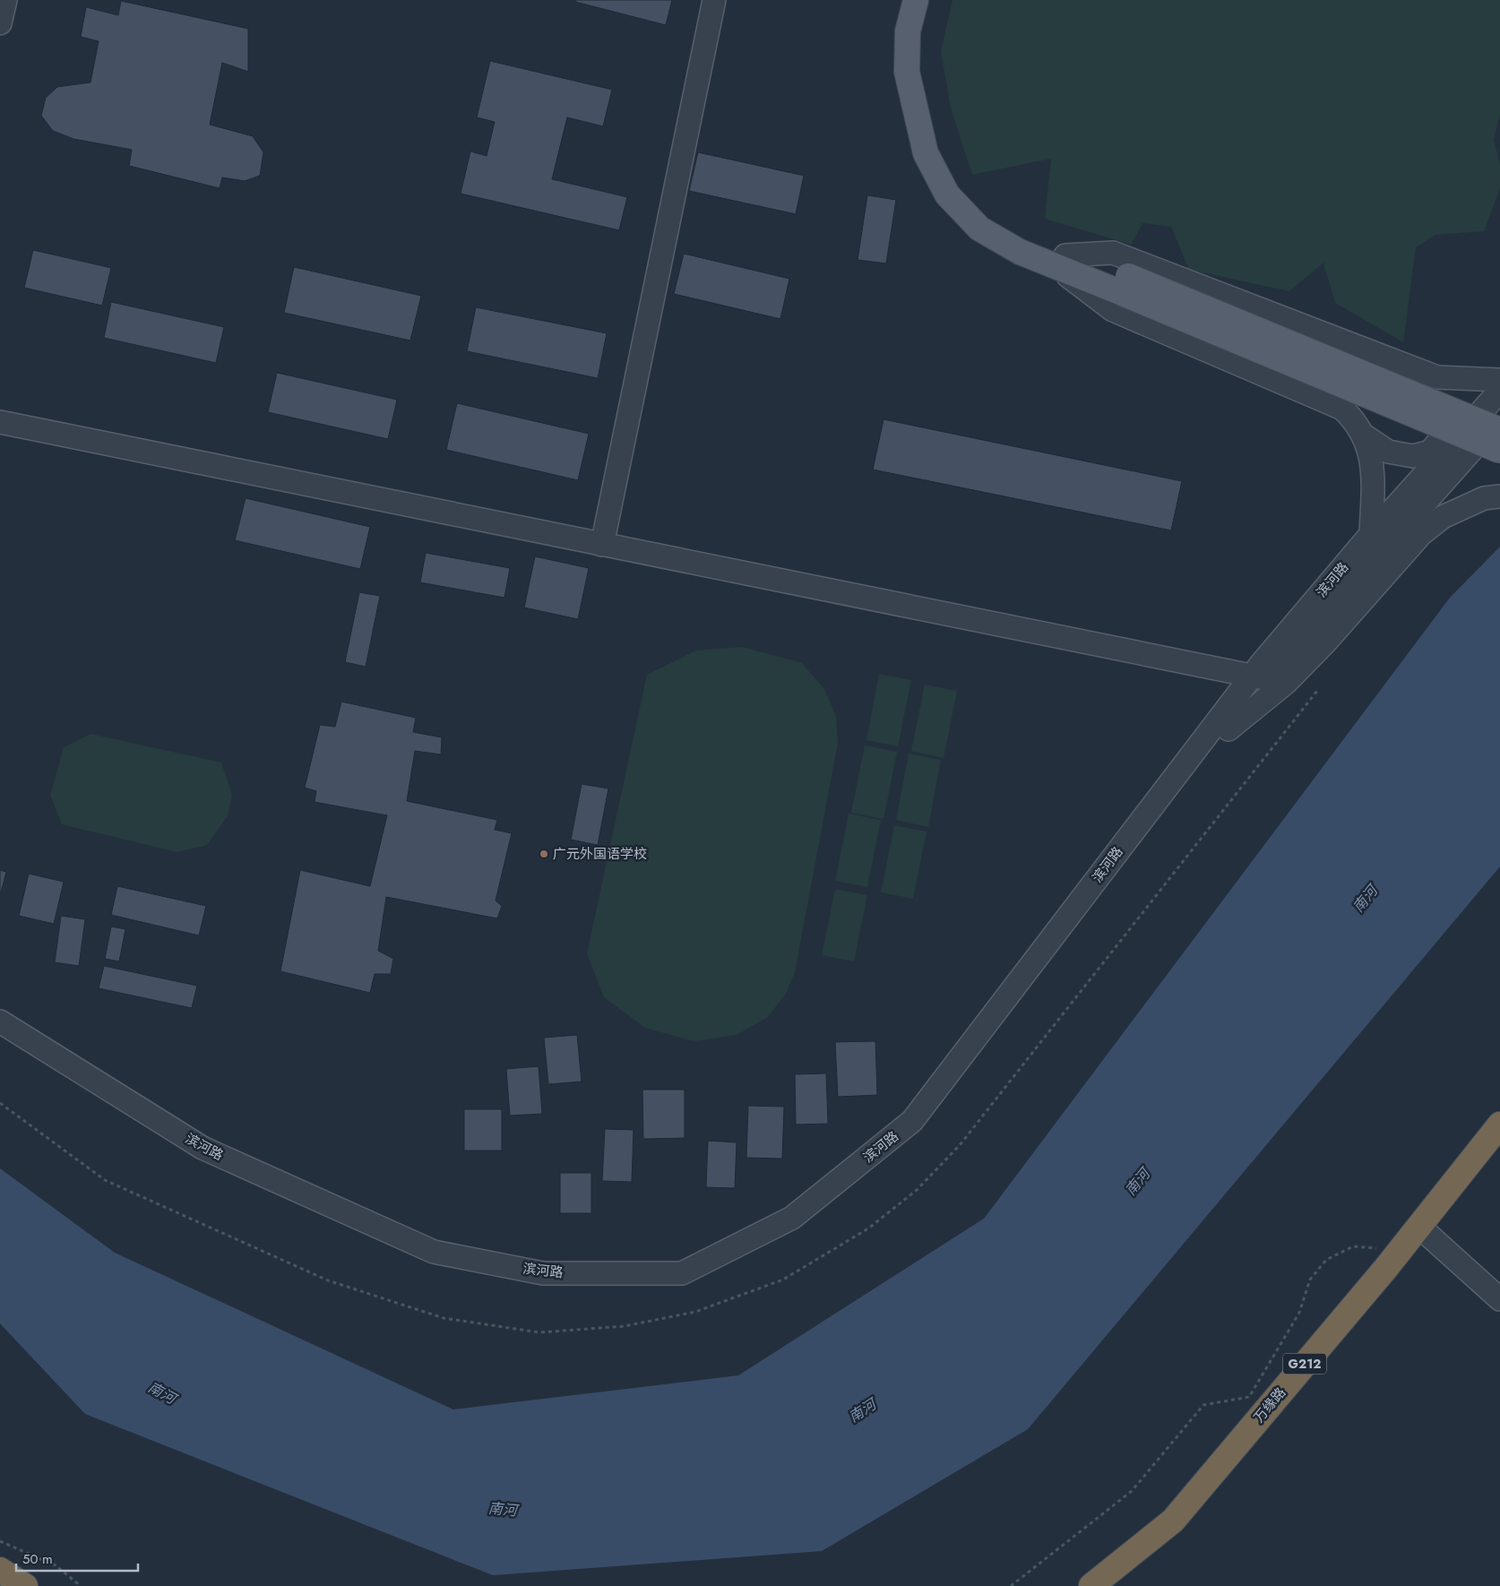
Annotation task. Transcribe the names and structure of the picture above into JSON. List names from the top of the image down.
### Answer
{
  "streets": {
    "highway": ["G212", "万缘路"],
    "street": ["滨河路"]
  },
  "water": ["南河"],
  "places": ["广元外国语学校"],
  "scale_bar": "50 m"
}
